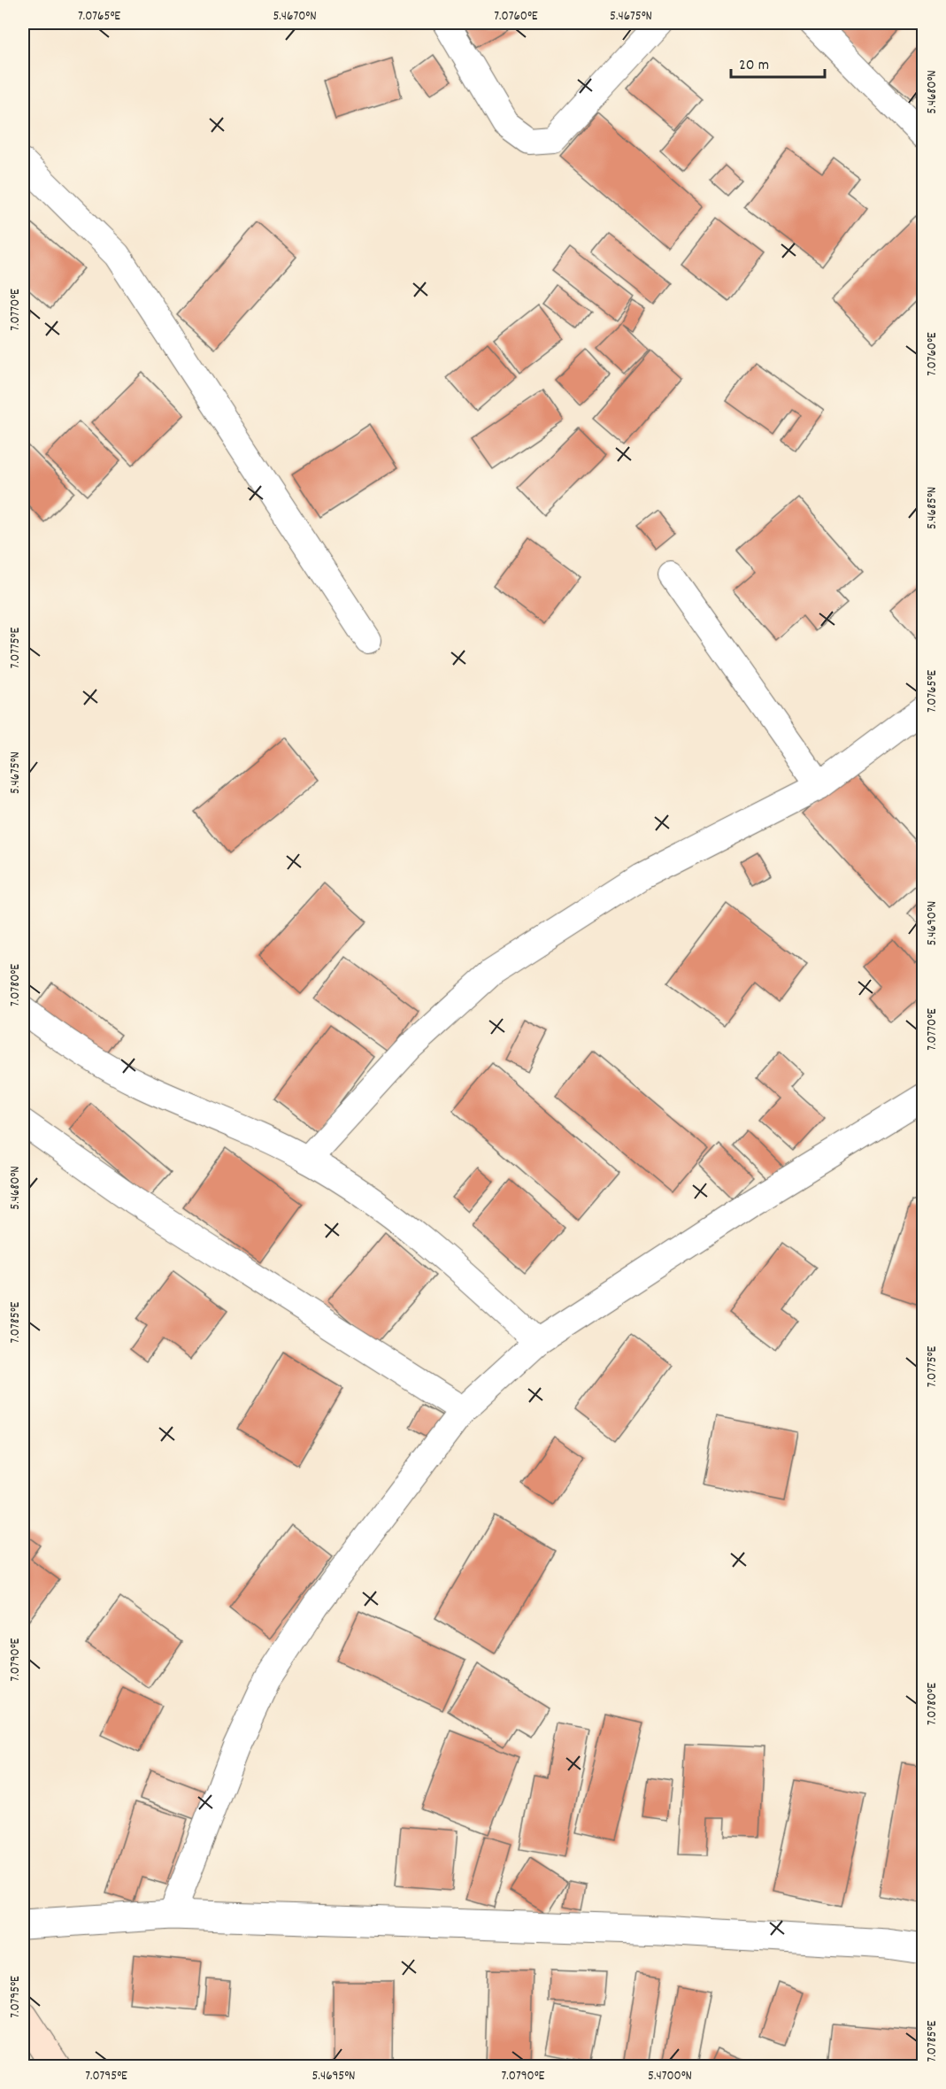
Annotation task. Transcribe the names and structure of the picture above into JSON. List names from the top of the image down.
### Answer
{
  "scale_bar": "20 m",
  "coordinates": [
    "7.0765°E",
    "5.4670°N",
    "7.0760°E",
    "5.4675°N",
    "5.4680°N",
    "7.0770°E",
    "5.4685°N",
    "7.0775°E",
    "5.4690°N",
    "7.0780°E",
    "7.0785°E",
    "7.0790°E",
    "7.0795°E",
    "5.4695°N",
    "5.4700°N"
  ]
}
